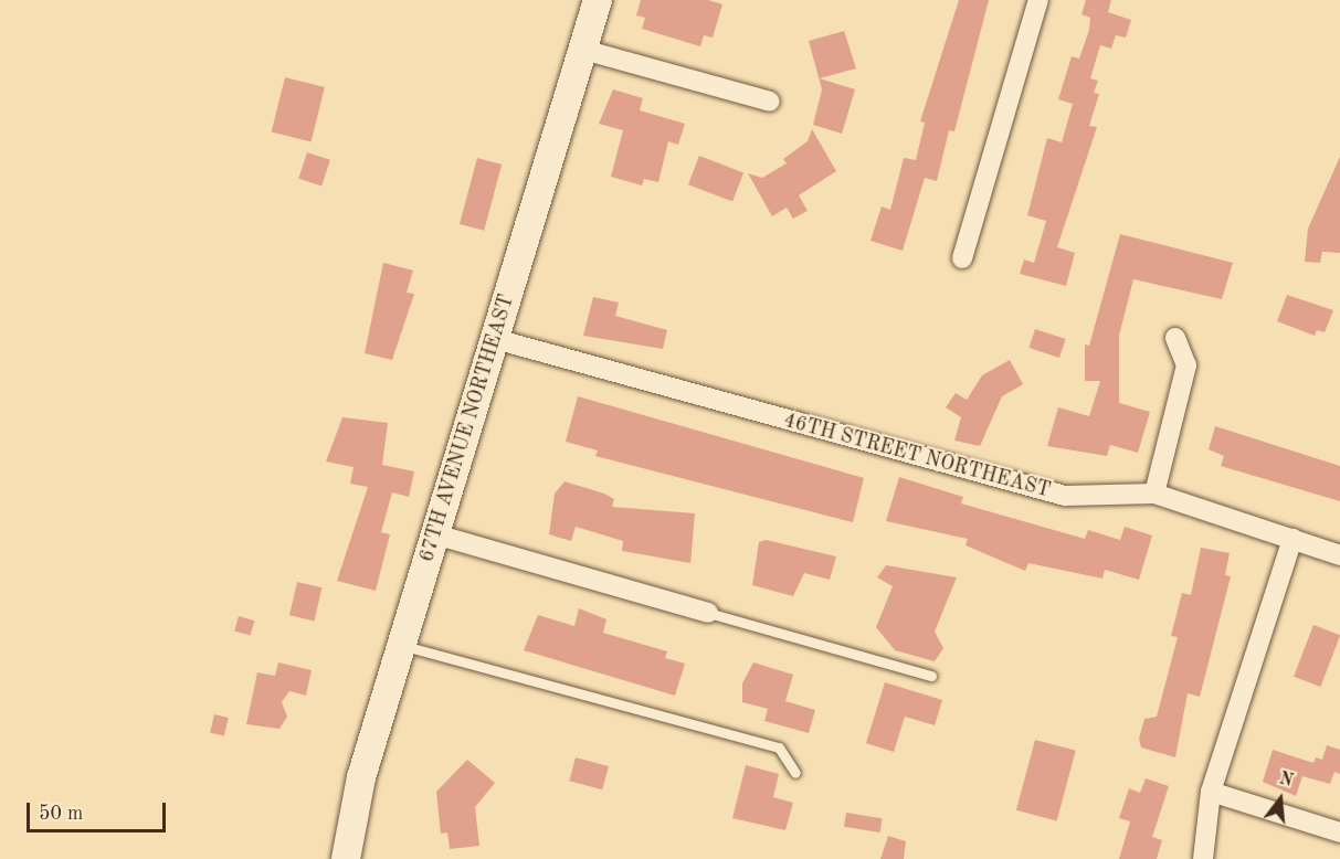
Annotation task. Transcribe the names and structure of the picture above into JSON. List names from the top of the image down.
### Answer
{
  "streets": {
    "street": ["67TH AVENUE NORTHEAST", "46TH STREET NORTHEAST"]
  },
  "crossings": [
    ["67TH AVENUE NORTHEAST", "46TH STREET NORTHEAST"]
  ],
  "scale_bar": "50 m",
  "north": "top"
}
